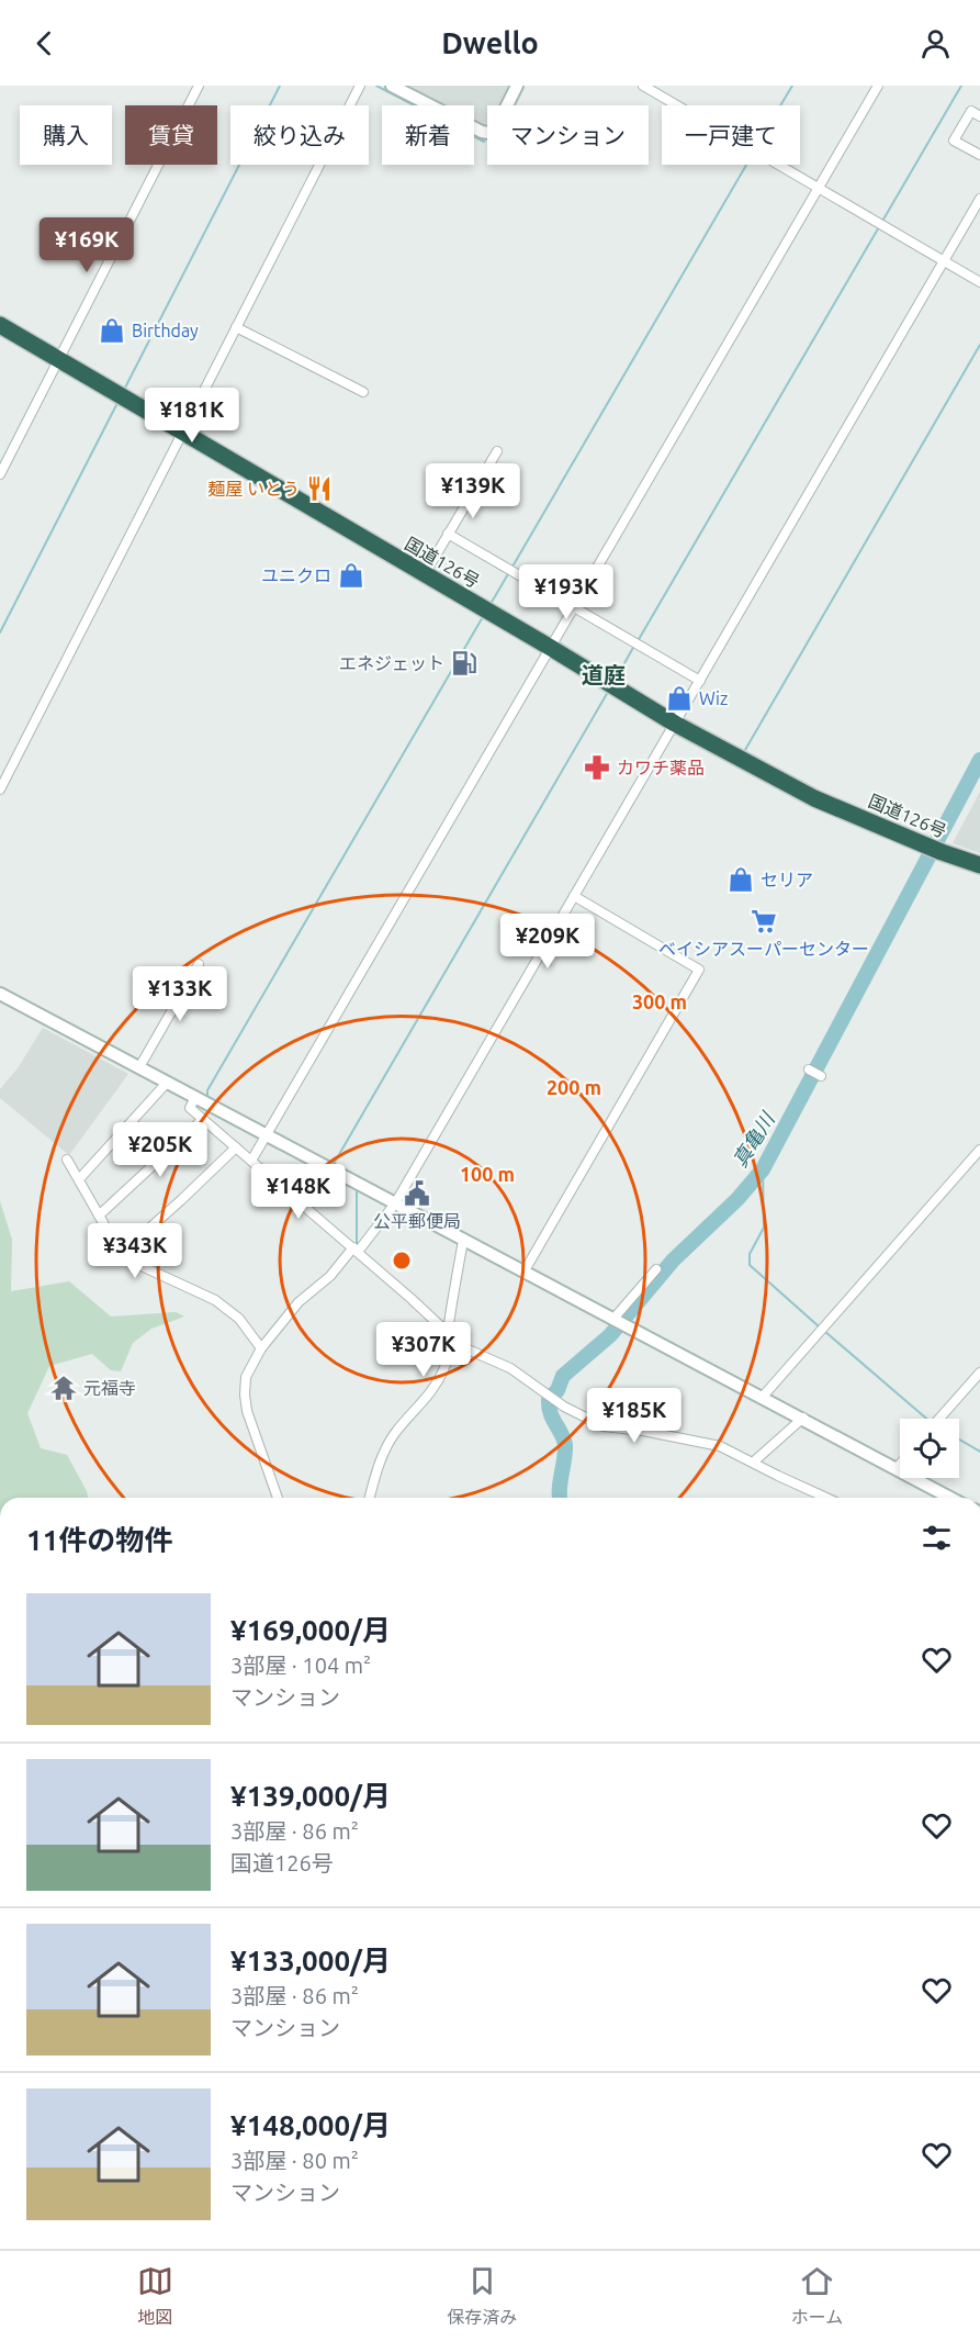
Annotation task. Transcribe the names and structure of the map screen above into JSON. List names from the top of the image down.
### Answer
{
  "streets": {
    "highway": ["国道126号"]
  },
  "districts": ["道庭"],
  "water": ["真亀川"],
  "places": {
    "shop": [
      "Birthday",
      "ユニクロ",
      "Wiz",
      "セリア"
    ],
    "restaurant": ["麺屋 いとう"],
    "fuel station": ["エネジェット"],
    "pharmacy": ["カワチ薬品"],
    "supermarket": ["ベイシアスーパーセンター"],
    "public building": ["公平郵便局"],
    "temple": ["元福寺"]
  },
  "page": {
    "header": "Dwello",
    "chip": [
      "購入",
      "賃貸",
      "絞り込み",
      "新着",
      "マンション",
      "一戸建て"
    ],
    "price": [
      "¥169K",
      "¥181K",
      "¥139K",
      "¥193K",
      "¥209K",
      "¥133K",
      "¥205K",
      "¥148K",
      "¥343K",
      "¥307K",
      "¥185K"
    ],
    "heading": "11件の物件",
    "list": [
      {
        "name": "¥169,000/月",
        "note": "3部屋 · 104 m² · マンション"
      },
      {
        "name": "¥139,000/月",
        "note": "3部屋 · 86 m² · 国道126号"
      },
      {
        "name": "¥133,000/月",
        "note": "3部屋 · 86 m² · マンション"
      },
      {
        "name": "¥148,000/月",
        "note": "3部屋 · 80 m² · マンション"
      }
    ],
    "tabs": ["地図", "保存済み", "ホーム"]
  },
  "rings": ["300 m", "200 m", "100 m"]
}
